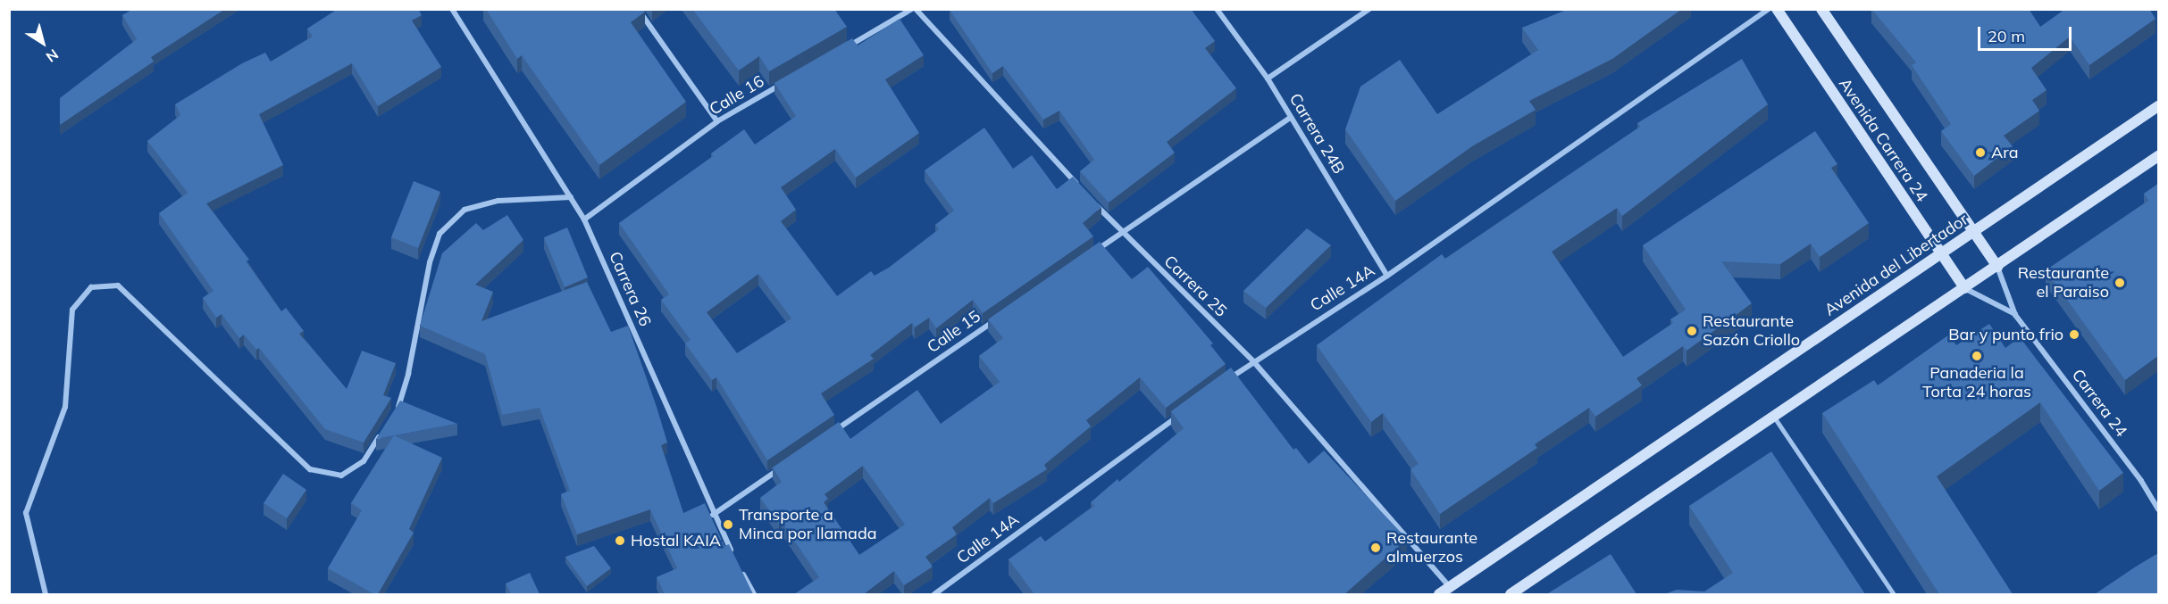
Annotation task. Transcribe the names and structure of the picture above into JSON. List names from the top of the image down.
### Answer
{
  "streets": {
    "main road": ["Avenida Carrera 24", "Avenida del Libertador"],
    "street": [
      "Calle 16",
      "Carrera 24B",
      "Carrera 25",
      "Calle 14A",
      "Carrera 26",
      "Calle 15",
      "Carrera 24"
    ]
  },
  "crossings": [
    ["Calle 16", "Carrera 26"],
    ["Carrera 24B", "Calle 14A"],
    ["Avenida Carrera 24", "Avenida del Libertador"],
    ["Avenida Carrera 24", "Carrera 24"],
    ["Avenida del Libertador", "Carrera 25"],
    ["Carrera 25", "Calle 14A"]
  ],
  "places": [
    "Ara",
    "Restaurante el Paraiso",
    "Restaurante Sazón Criollo",
    "Bar y punto frio",
    "Panaderia la Torta 24 horas",
    "Transporte a Minca por llamada",
    "Hostal KAIA",
    "Restaurante almuerzos"
  ],
  "scale_bar": "20 m",
  "north": "bottom right"
}
